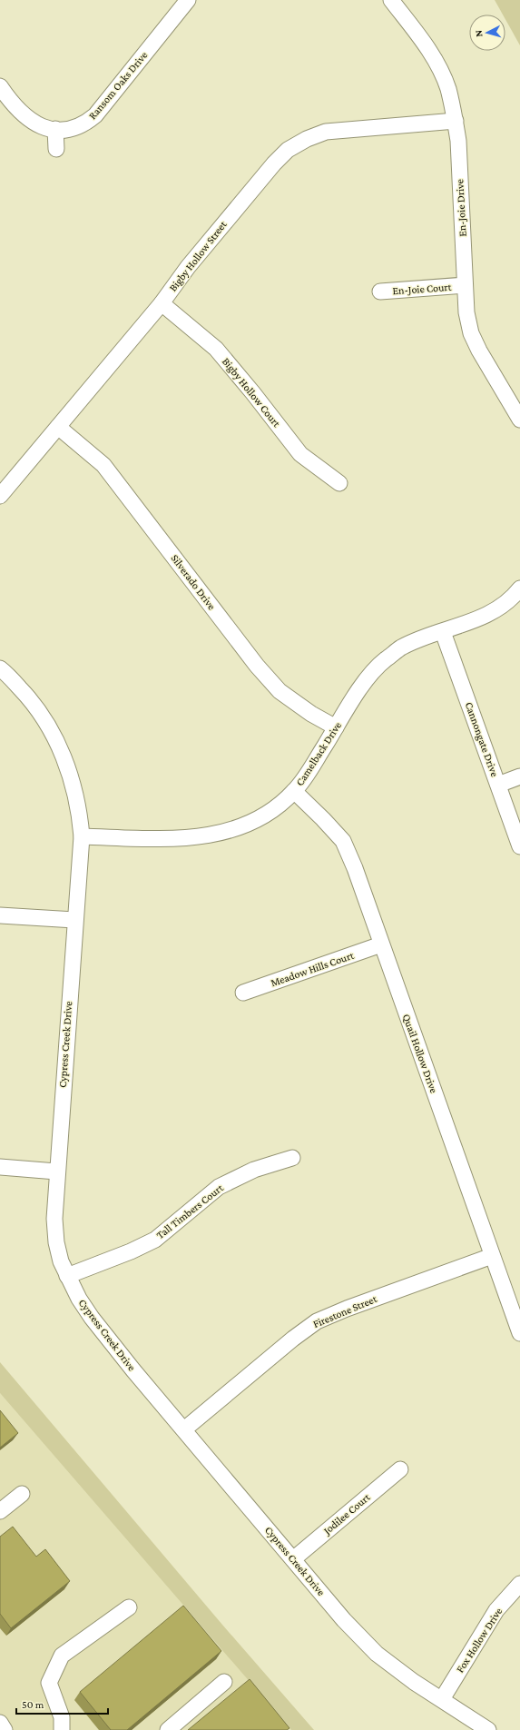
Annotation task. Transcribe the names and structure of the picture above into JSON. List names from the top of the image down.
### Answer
{
  "streets": {
    "street": [
      "Ransom Oaks Drive",
      "En-Joie Drive",
      "Bigby Hollow Street",
      "En-Joie Court",
      "Bigby Hollow Court",
      "Silverado Drive",
      "Cannongate Drive",
      "Camelback Drive",
      "Meadow Hills Court",
      "Cypress Creek Drive",
      "Quail Hollow Drive",
      "Tall Timbers Court",
      "Firestone Street",
      "Jodilee Court",
      "Fox Hollow Drive"
    ]
  },
  "crossings": [
    ["En-Joie Drive", "Bigby Hollow Street"],
    ["En-Joie Drive", "En-Joie Court"],
    ["Bigby Hollow Street", "Bigby Hollow Court"],
    ["Bigby Hollow Street", "Silverado Drive"],
    ["Silverado Drive", "Camelback Drive"],
    ["Cannongate Drive", "Camelback Drive"],
    ["Camelback Drive", "Cypress Creek Drive"],
    ["Camelback Drive", "Quail Hollow Drive"],
    ["Meadow Hills Court", "Quail Hollow Drive"],
    ["Cypress Creek Drive", "Tall Timbers Court"],
    ["Cypress Creek Drive", "Firestone Street"],
    ["Cypress Creek Drive", "Jodilee Court"],
    ["Cypress Creek Drive", "Fox Hollow Drive"],
    ["Quail Hollow Drive", "Firestone Street"]
  ],
  "scale_bar": "50 m",
  "north": "left"
}
